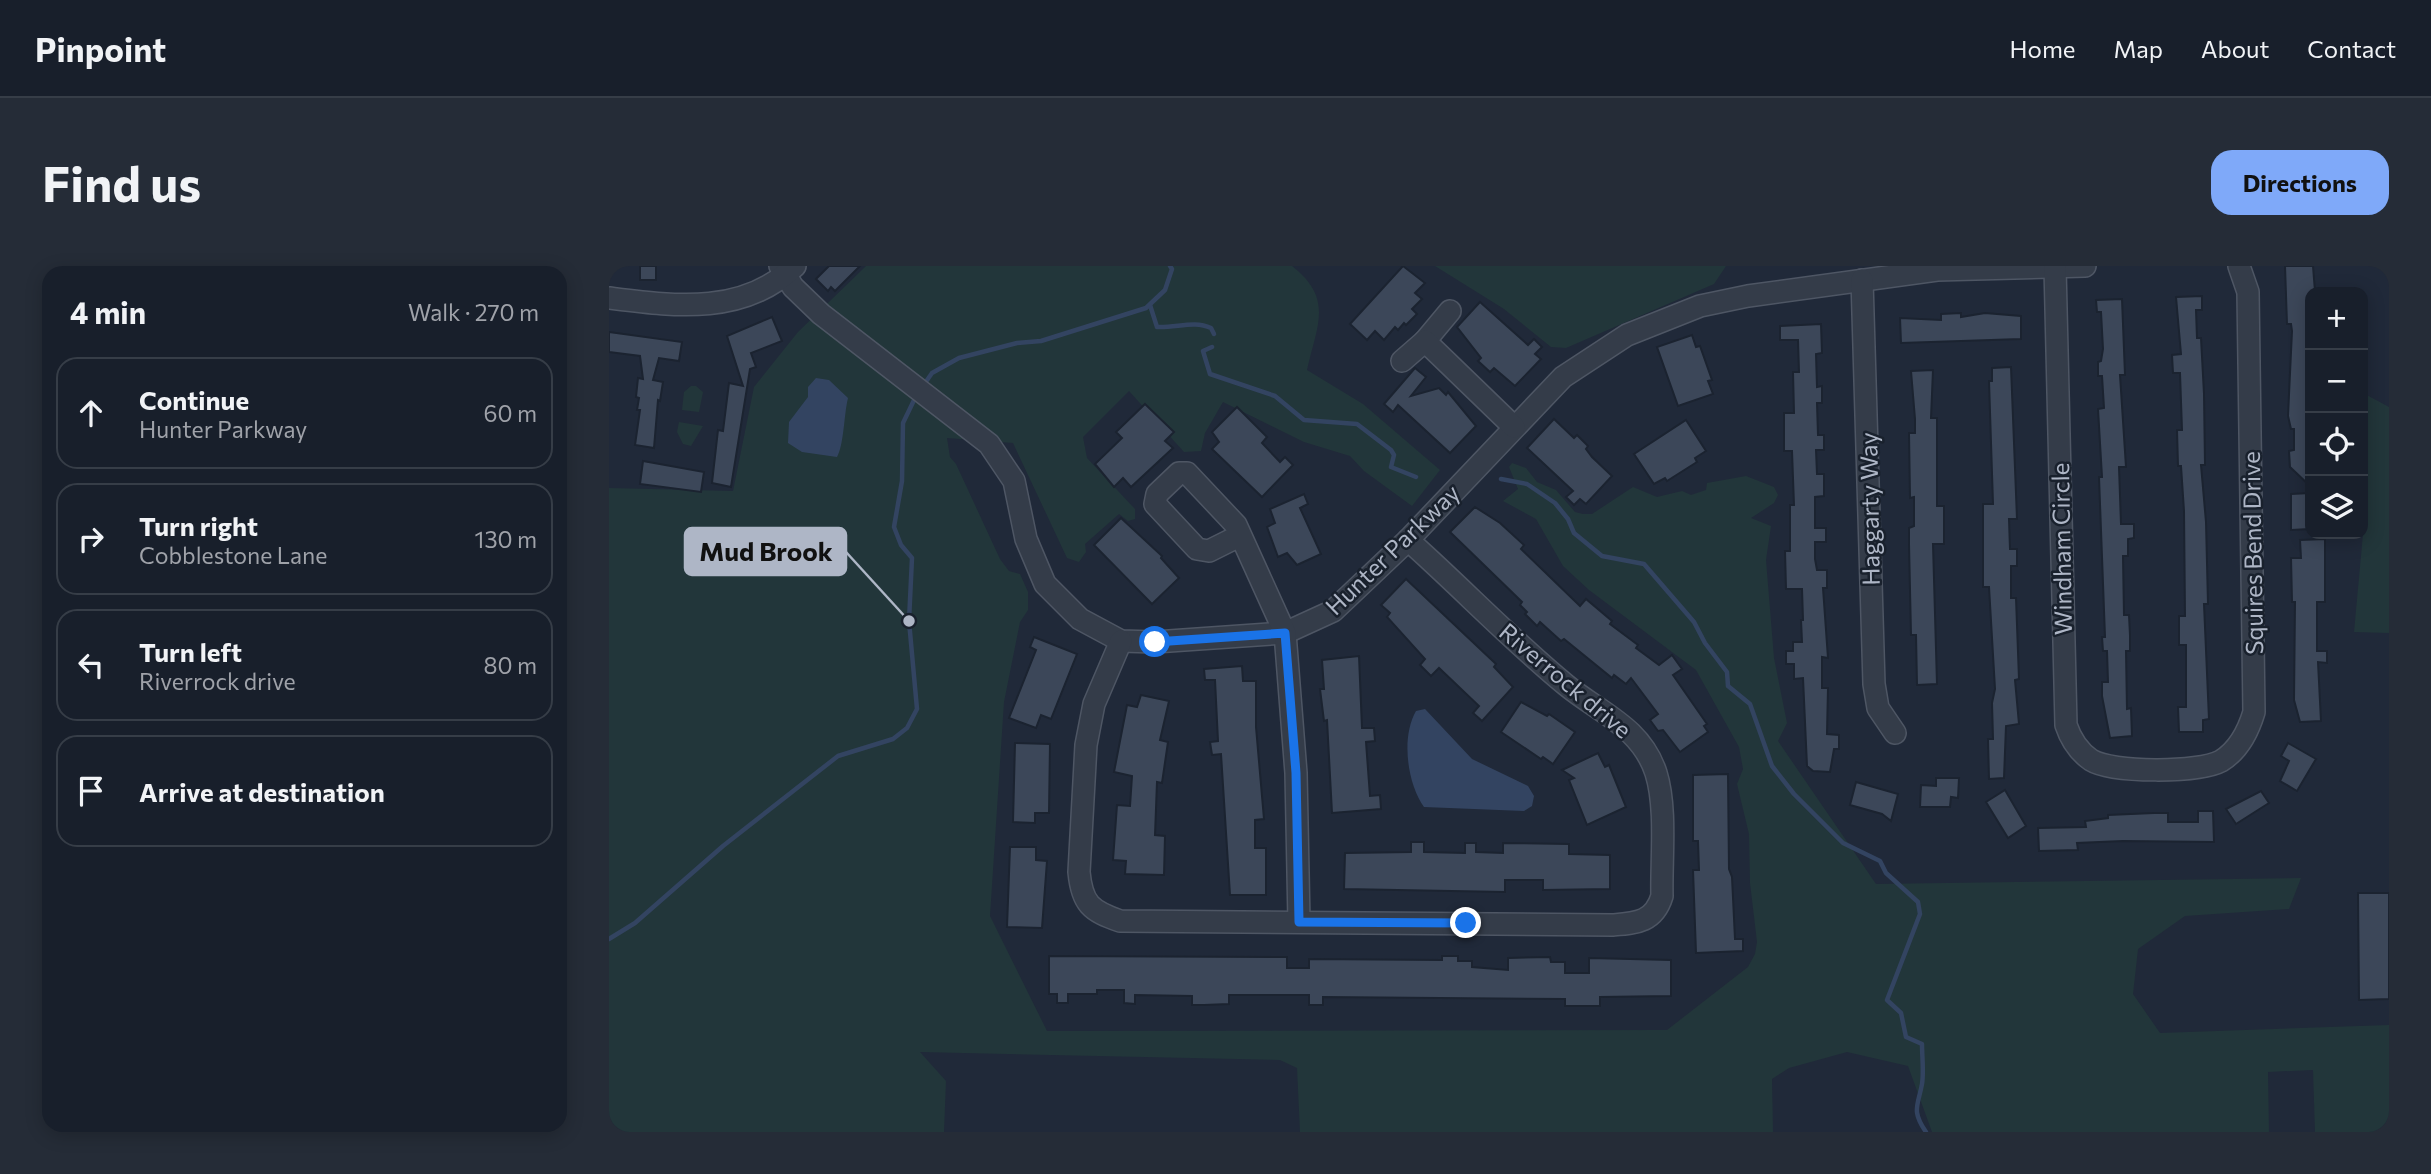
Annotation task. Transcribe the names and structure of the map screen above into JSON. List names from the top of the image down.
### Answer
{
  "streets": {
    "street": [
      "Haggarty Way",
      "Hunter Parkway",
      "Windham Circle",
      "Squires Bend Drive",
      "Riverrock drive"
    ]
  },
  "crossings": [
    ["Haggarty Way", "Hunter Parkway"],
    ["Hunter Parkway", "Windham Circle"],
    ["Hunter Parkway", "Riverrock drive"],
    ["Windham Circle", "Squires Bend Drive"]
  ],
  "places": ["Mud Brook"],
  "page": {
    "header": "Pinpoint",
    "nav": [
      "Home",
      "Map",
      "About",
      "Contact"
    ],
    "buttons": "Directions",
    "title": "Find us",
    "heading": ["4 min", "Walk · 270 m"],
    "map_buttons": ["+", "−"],
    "list": [
      ["Continue", "Hunter Parkway", "60 m"],
      ["Turn right", "Cobblestone Lane", "130 m"],
      ["Turn left", "Riverrock drive", "80 m"],
      "Arrive at destination"
    ]
  }
}
